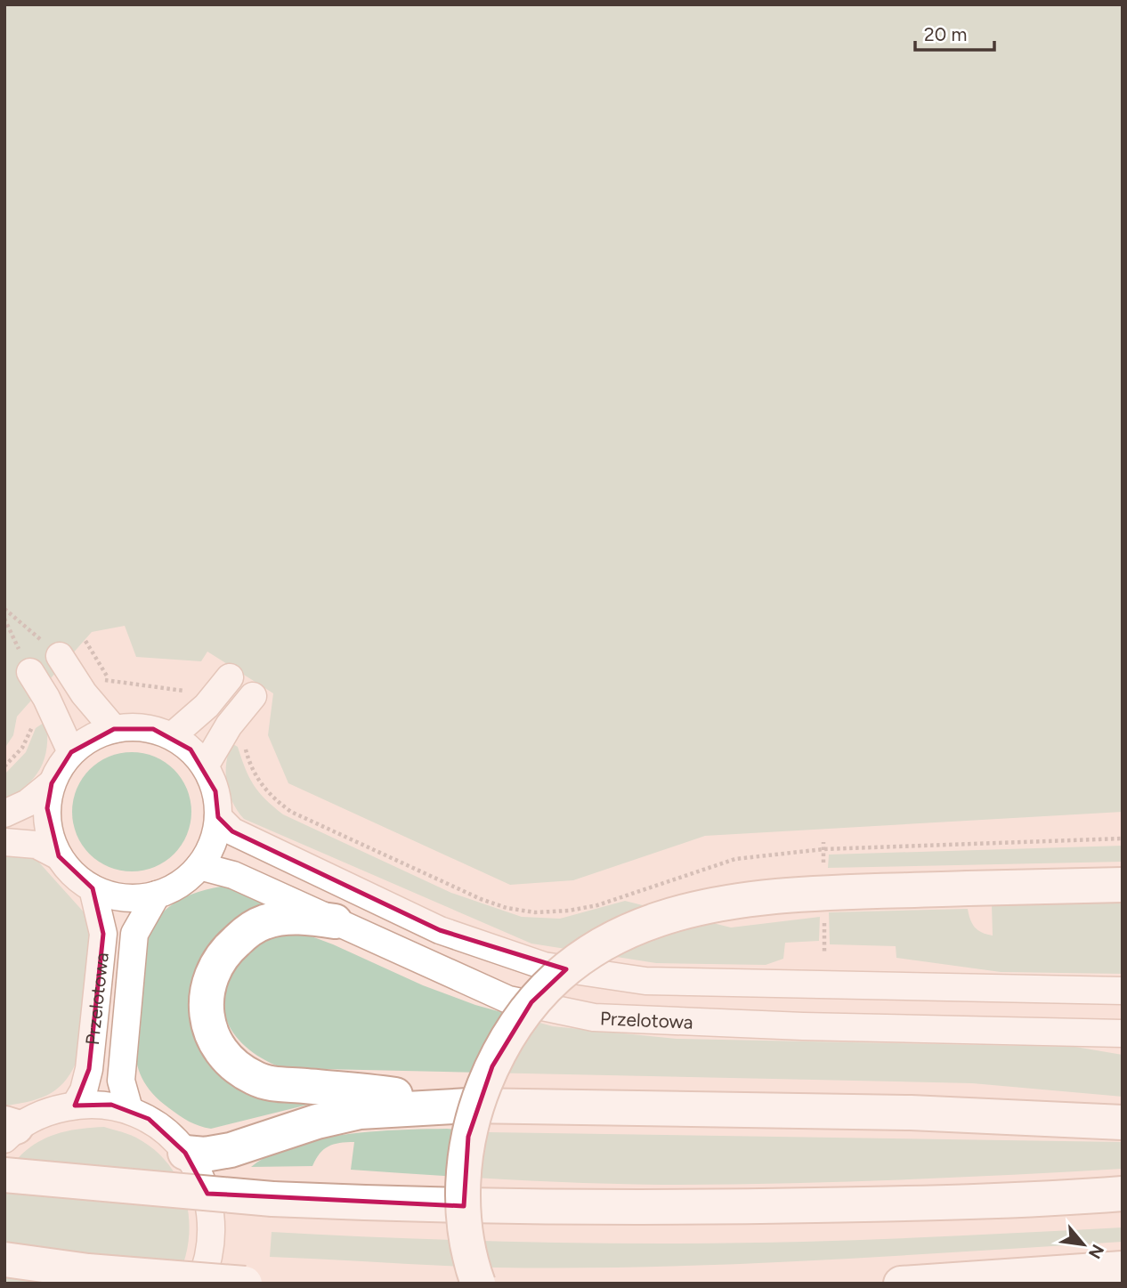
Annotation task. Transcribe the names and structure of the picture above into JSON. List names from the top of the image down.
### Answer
{
  "streets": {
    "street": ["Przelotowa"]
  },
  "scale_bar": "20 m",
  "north": "bottom right"
}
